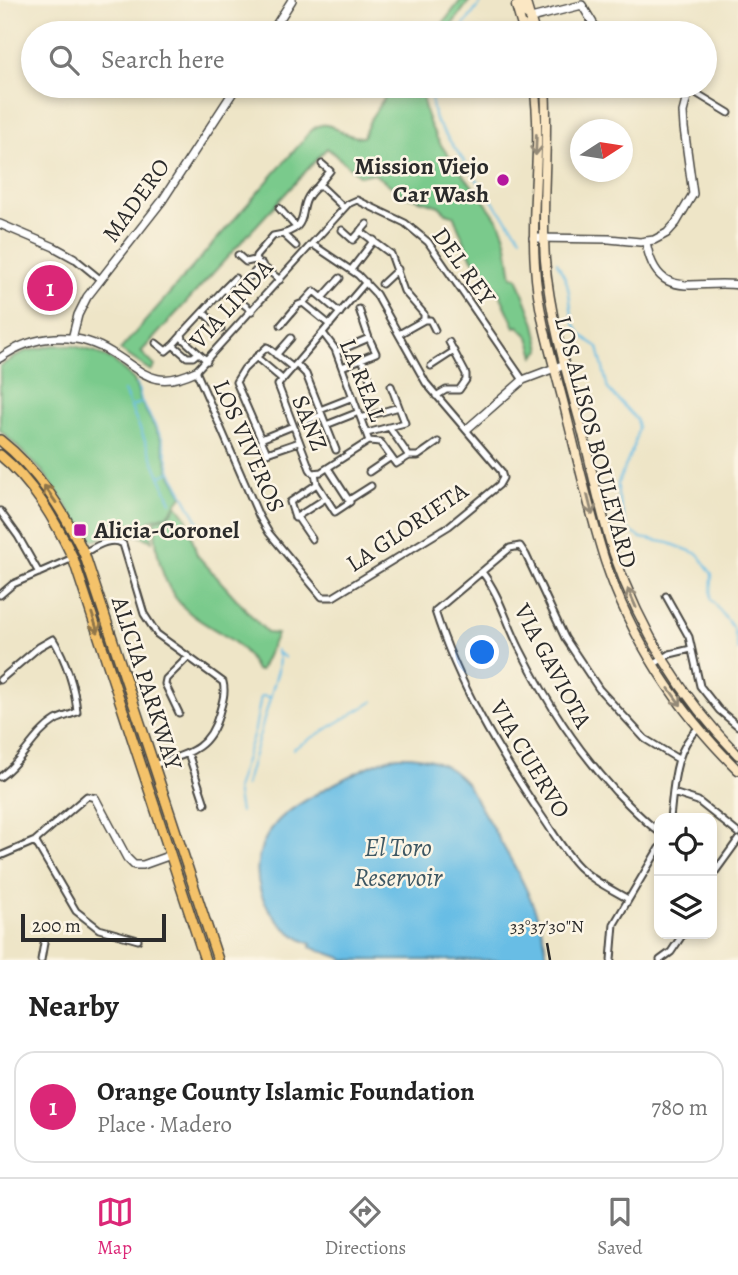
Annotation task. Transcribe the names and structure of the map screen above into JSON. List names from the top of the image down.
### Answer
{
  "streets": {
    "main road": ["LOS ALISOS BOULEVARD", "ALICIA PARKWAY"],
    "street": [
      "MADERO",
      "DEL REY",
      "VIA LINDA",
      "LA REAL",
      "SANZ",
      "LOS VIVEROS",
      "LA GLORIETA",
      "VIA GAVIOTA",
      "VIA CUERVO"
    ]
  },
  "crossings": [
    ["MADERO", "VIA LINDA"],
    ["DEL REY", "VIA LINDA"],
    ["VIA LINDA", "LOS VIVEROS"],
    ["LOS VIVEROS", "LA GLORIETA"],
    ["VIA GAVIOTA", "VIA CUERVO"]
  ],
  "water": ["El Toro Reservoir"],
  "places": {
    "other": ["Mission Viejo Car Wash"],
    "transit": ["Alicia-Coronel"]
  },
  "scale_bar": "200 m",
  "north": "right",
  "page": {
    "search": "Search here",
    "pins": "1",
    "scale": "200 m",
    "heading": "Nearby",
    "list": [
      {
        "mark": "1",
        "name": "Orange County Islamic Foundation",
        "note": "Place · Madero",
        "value": "780 m"
      }
    ],
    "nav": ["Map", "Directions", "Saved"]
  },
  "coordinates": ["33°37'30\"N"]
}
